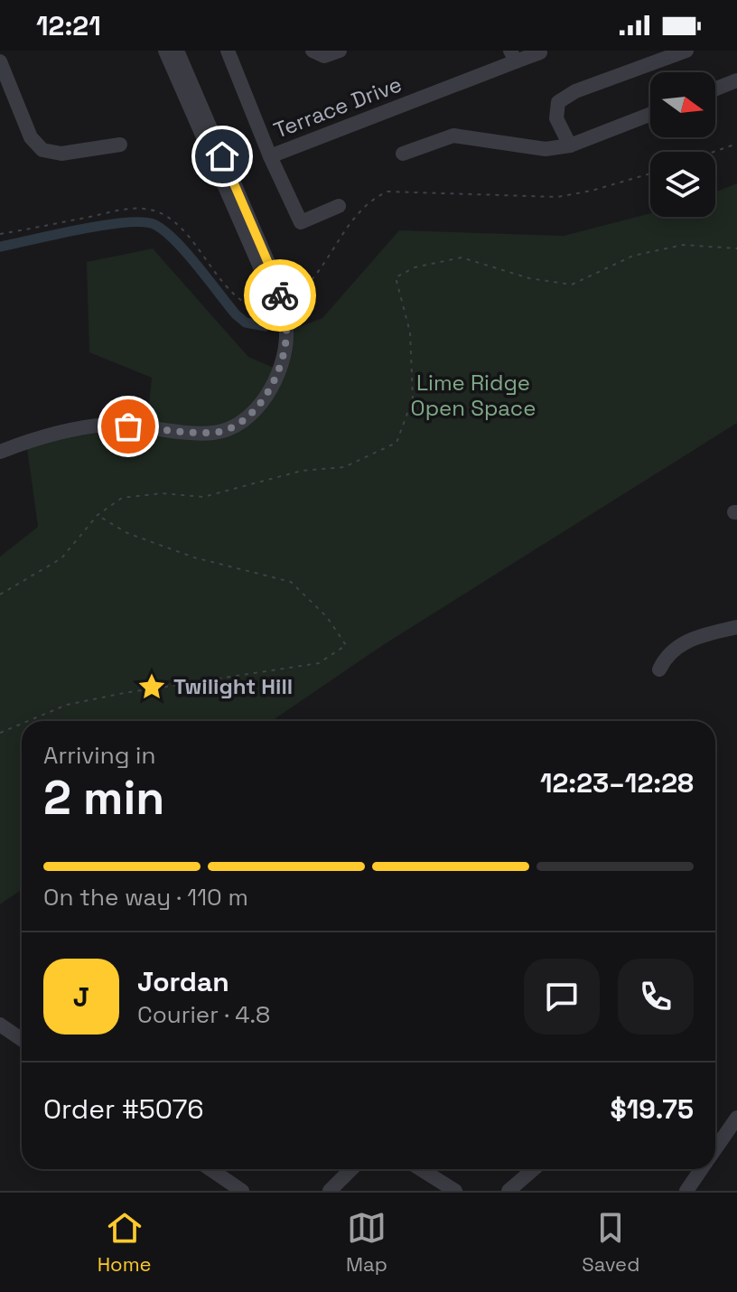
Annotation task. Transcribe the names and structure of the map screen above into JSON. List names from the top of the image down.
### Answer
{
  "streets": {
    "street": ["Terrace Drive"]
  },
  "parks": ["Lime Ridge Open Space"],
  "places": {
    "place": ["Twilight Hill"]
  },
  "north": "right",
  "page": {
    "status": "12:21",
    "heading": ["2 min", "Arriving in", "12:23–12:28"],
    "panel": [
      "Jordan",
      "Courier · 4.8",
      "Order #5076",
      "$19.75"
    ],
    "bar": "On the way · 110 m",
    "round": "J",
    "tabs": ["Home", "Map", "Saved"]
  }
}
